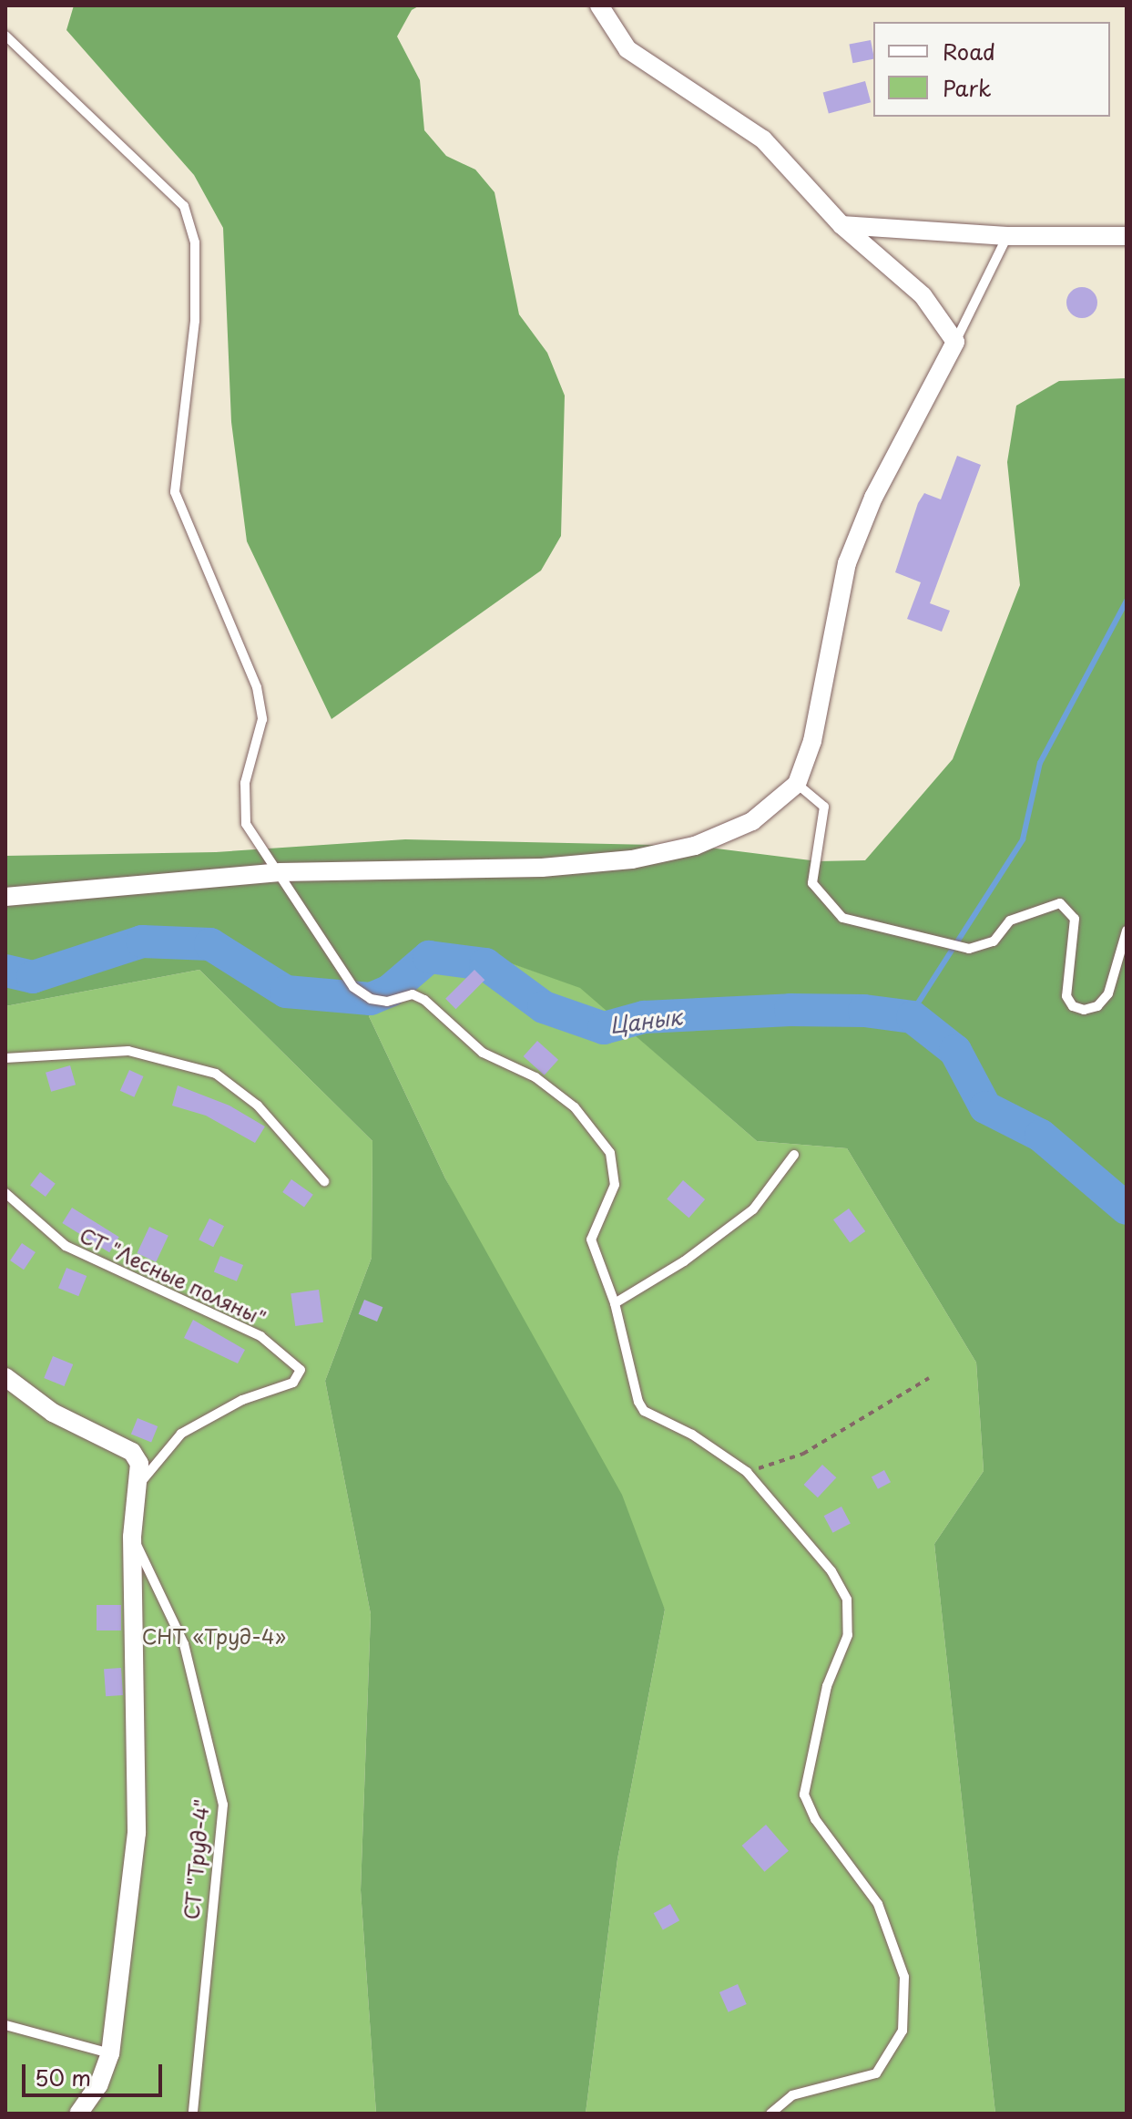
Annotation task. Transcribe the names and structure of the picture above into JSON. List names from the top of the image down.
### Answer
{
  "streets": {
    "lane": ["СТ \"Лесные поляны\"", "СТ \"Труд-4\""]
  },
  "water": ["Цанык"],
  "parks": ["СНТ «Труд-4»"],
  "legend": ["Road", "Park"],
  "scale_bar": "50 m"
}
